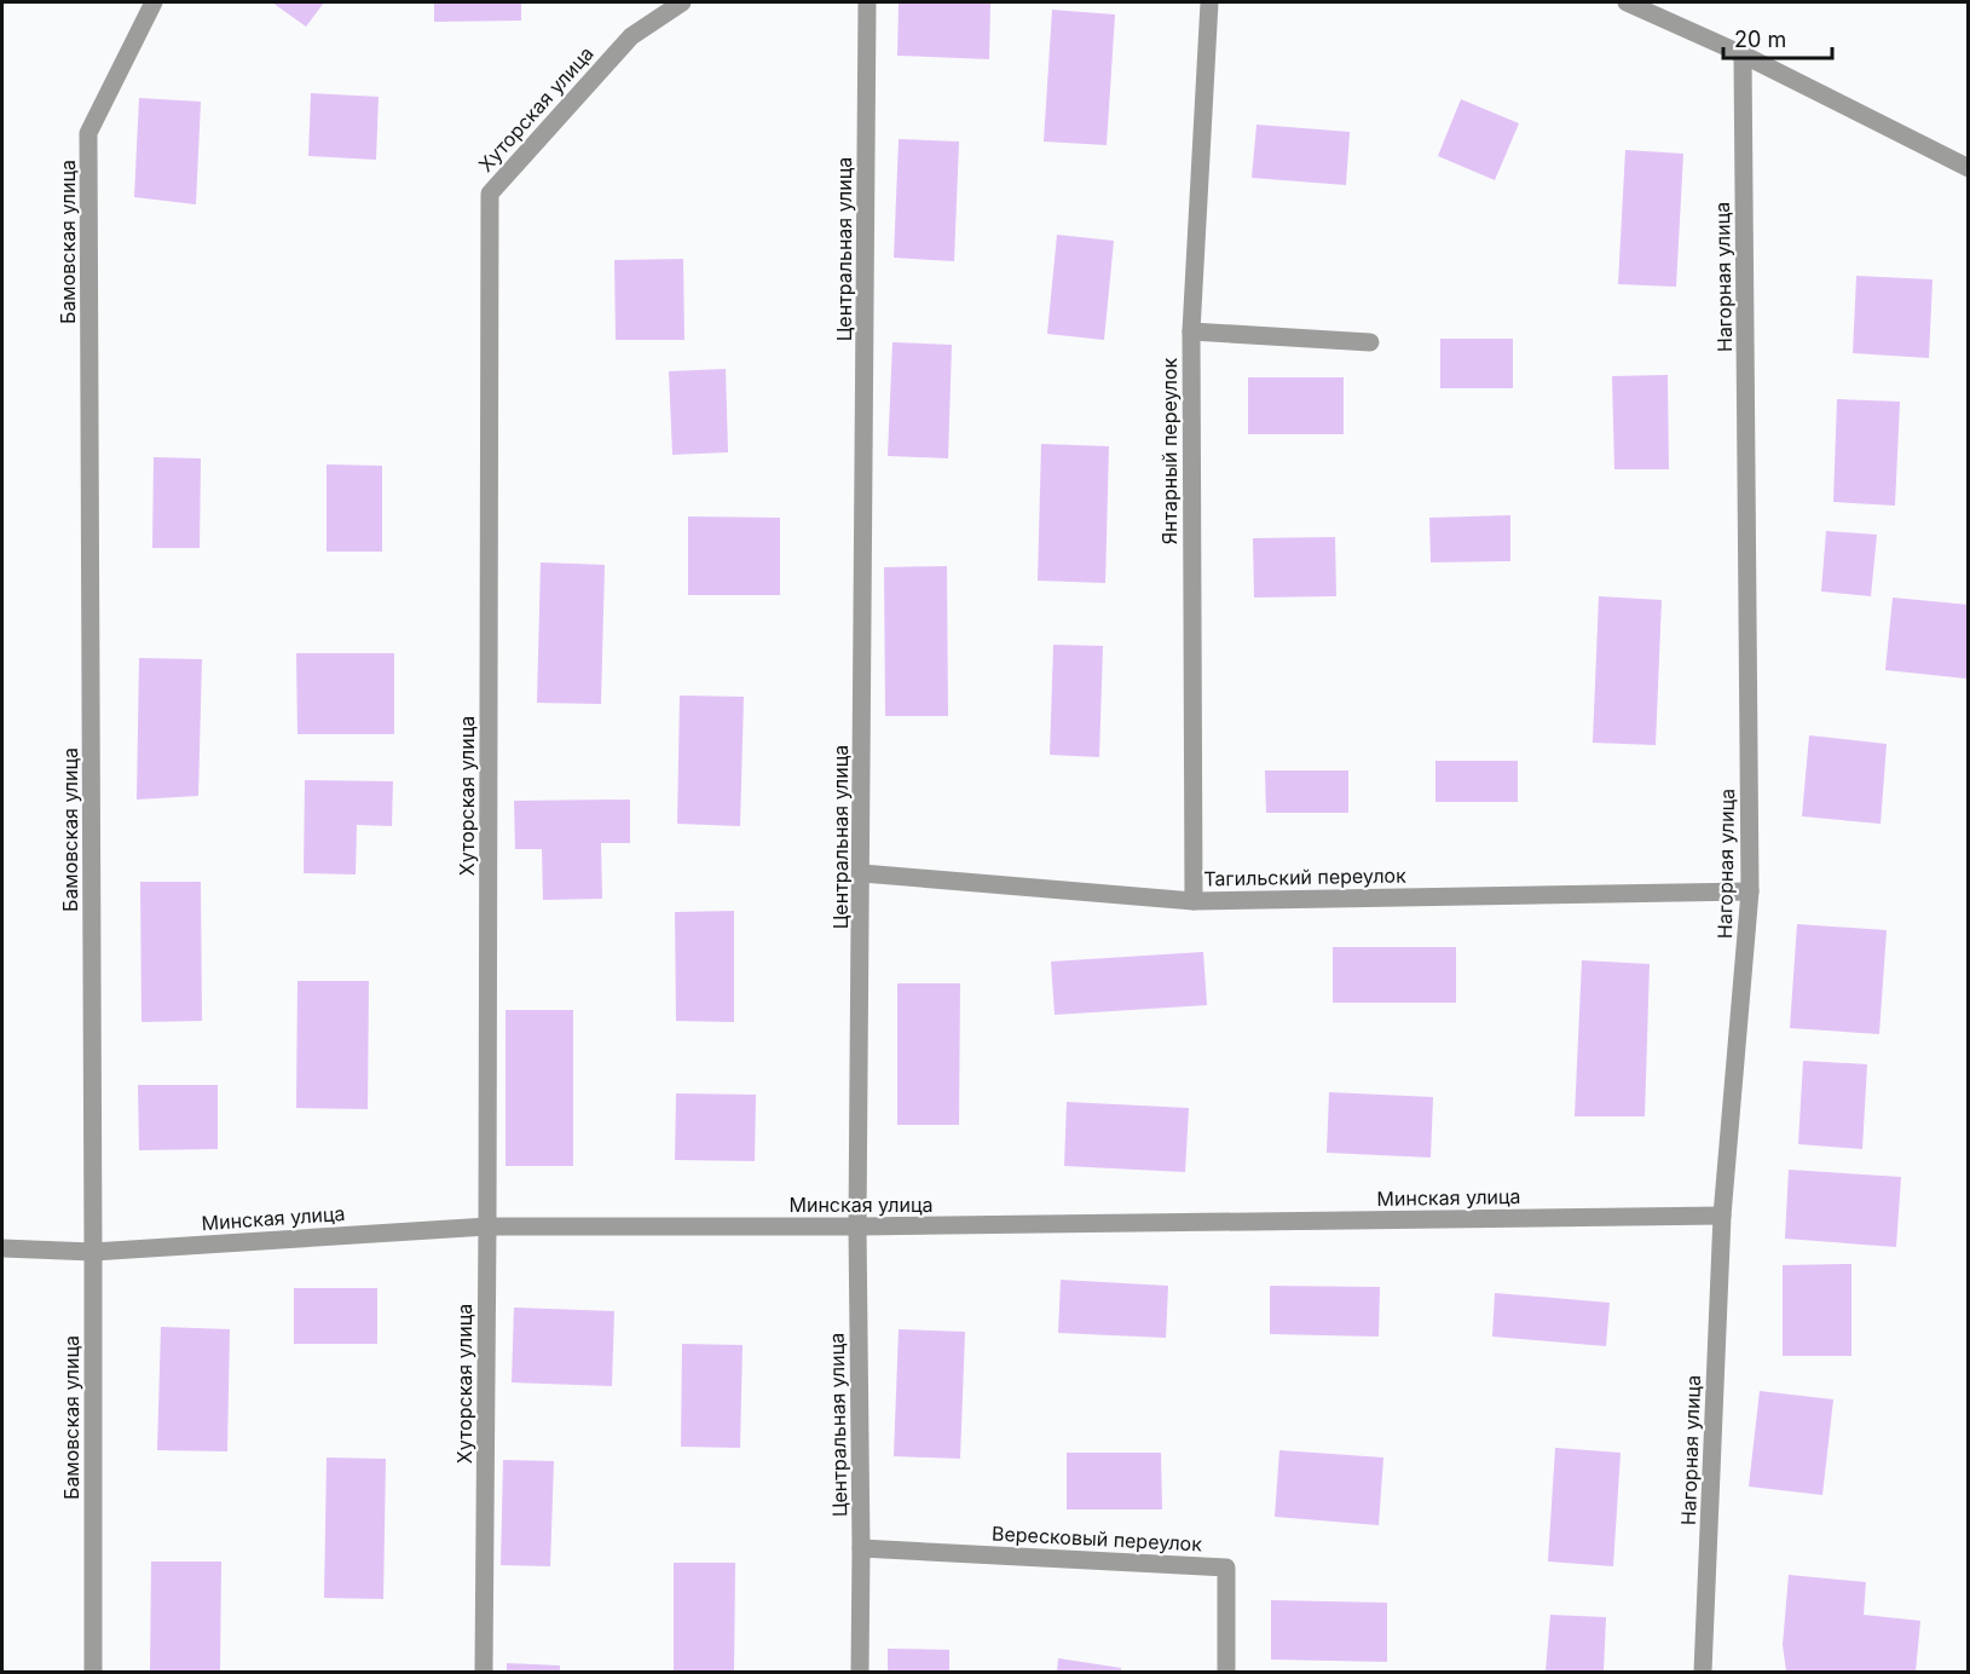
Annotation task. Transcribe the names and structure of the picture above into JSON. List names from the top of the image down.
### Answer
{
  "streets": {
    "street": [
      "Хуторская улица",
      "Бамовская улица",
      "Центральная улица",
      "Нагорная улица",
      "Янтарный переулок",
      "Тагильский переулок",
      "Минская улица",
      "Вересковый переулок"
    ]
  },
  "crossings": [
    ["Хуторская улица", "Минская улица"],
    ["Бамовская улица", "Минская улица"],
    ["Центральная улица", "Тагильский переулок"],
    ["Центральная улица", "Минская улица"],
    ["Центральная улица", "Вересковый переулок"],
    ["Нагорная улица", "Тагильский переулок"],
    ["Нагорная улица", "Минская улица"],
    ["Янтарный переулок", "Тагильский переулок"]
  ],
  "scale_bar": "20 m"
}
